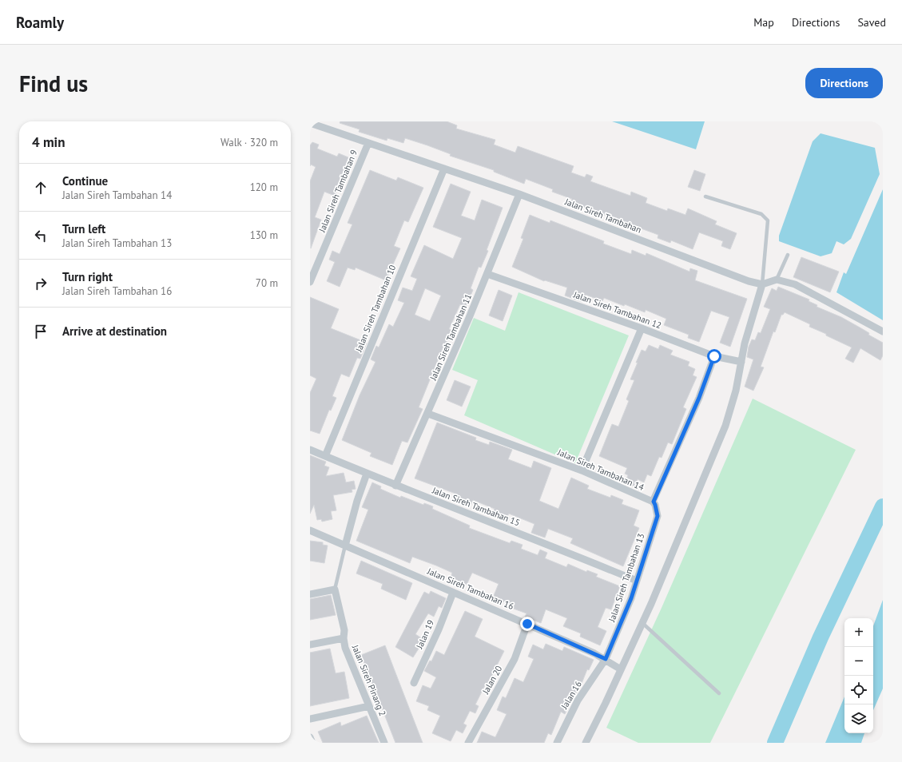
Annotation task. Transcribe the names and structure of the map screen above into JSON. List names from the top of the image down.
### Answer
{
  "streets": {
    "street": [
      "Jalan Sireh Tambahan 9",
      "Jalan Sireh Tambahan",
      "Jalan Sireh Tambahan 10",
      "Jalan Sireh Tambahan 12",
      "Jalan Sireh Tambahan 11",
      "Jalan Sireh Tambahan 14",
      "Jalan Sireh Tambahan 15",
      "Jalan Sireh Tambahan 13",
      "Jalan Sireh Tambahan 16",
      "Jalan 19",
      "Jalan 20",
      "Jalan Sireh Pinang 2",
      "Jalan 16"
    ]
  },
  "crossings": [
    ["Jalan Sireh Tambahan 9", "Jalan Sireh Tambahan"],
    ["Jalan Sireh Tambahan", "Jalan Sireh Tambahan 10"],
    ["Jalan Sireh Tambahan", "Jalan Sireh Tambahan 11"],
    ["Jalan Sireh Tambahan 10", "Jalan Sireh Tambahan 15"],
    ["Jalan Sireh Tambahan 12", "Jalan Sireh Tambahan 11"],
    ["Jalan Sireh Tambahan 11", "Jalan Sireh Tambahan 14"],
    ["Jalan Sireh Tambahan 11", "Jalan Sireh Tambahan 15"],
    ["Jalan Sireh Tambahan 14", "Jalan Sireh Tambahan 13"],
    ["Jalan Sireh Tambahan 15", "Jalan Sireh Tambahan 13"],
    ["Jalan Sireh Tambahan 13", "Jalan Sireh Tambahan 16"],
    ["Jalan Sireh Tambahan 13", "Jalan 16"],
    ["Jalan Sireh Tambahan 16", "Jalan 19"],
    ["Jalan Sireh Tambahan 16", "Jalan 20"],
    ["Jalan Sireh Tambahan 16", "Jalan 16"]
  ],
  "page": {
    "header": "Roamly",
    "nav": ["Map", "Directions", "Saved"],
    "buttons": "Directions",
    "title": "Find us",
    "heading": ["4 min", "Walk · 320 m"],
    "list": [
      ["Continue", "Jalan Sireh Tambahan 14", "120 m"],
      ["Turn left", "Jalan Sireh Tambahan 13", "130 m"],
      ["Turn right", "Jalan Sireh Tambahan 16", "70 m"],
      "Arrive at destination"
    ],
    "map_buttons": ["+", "−"]
  }
}
